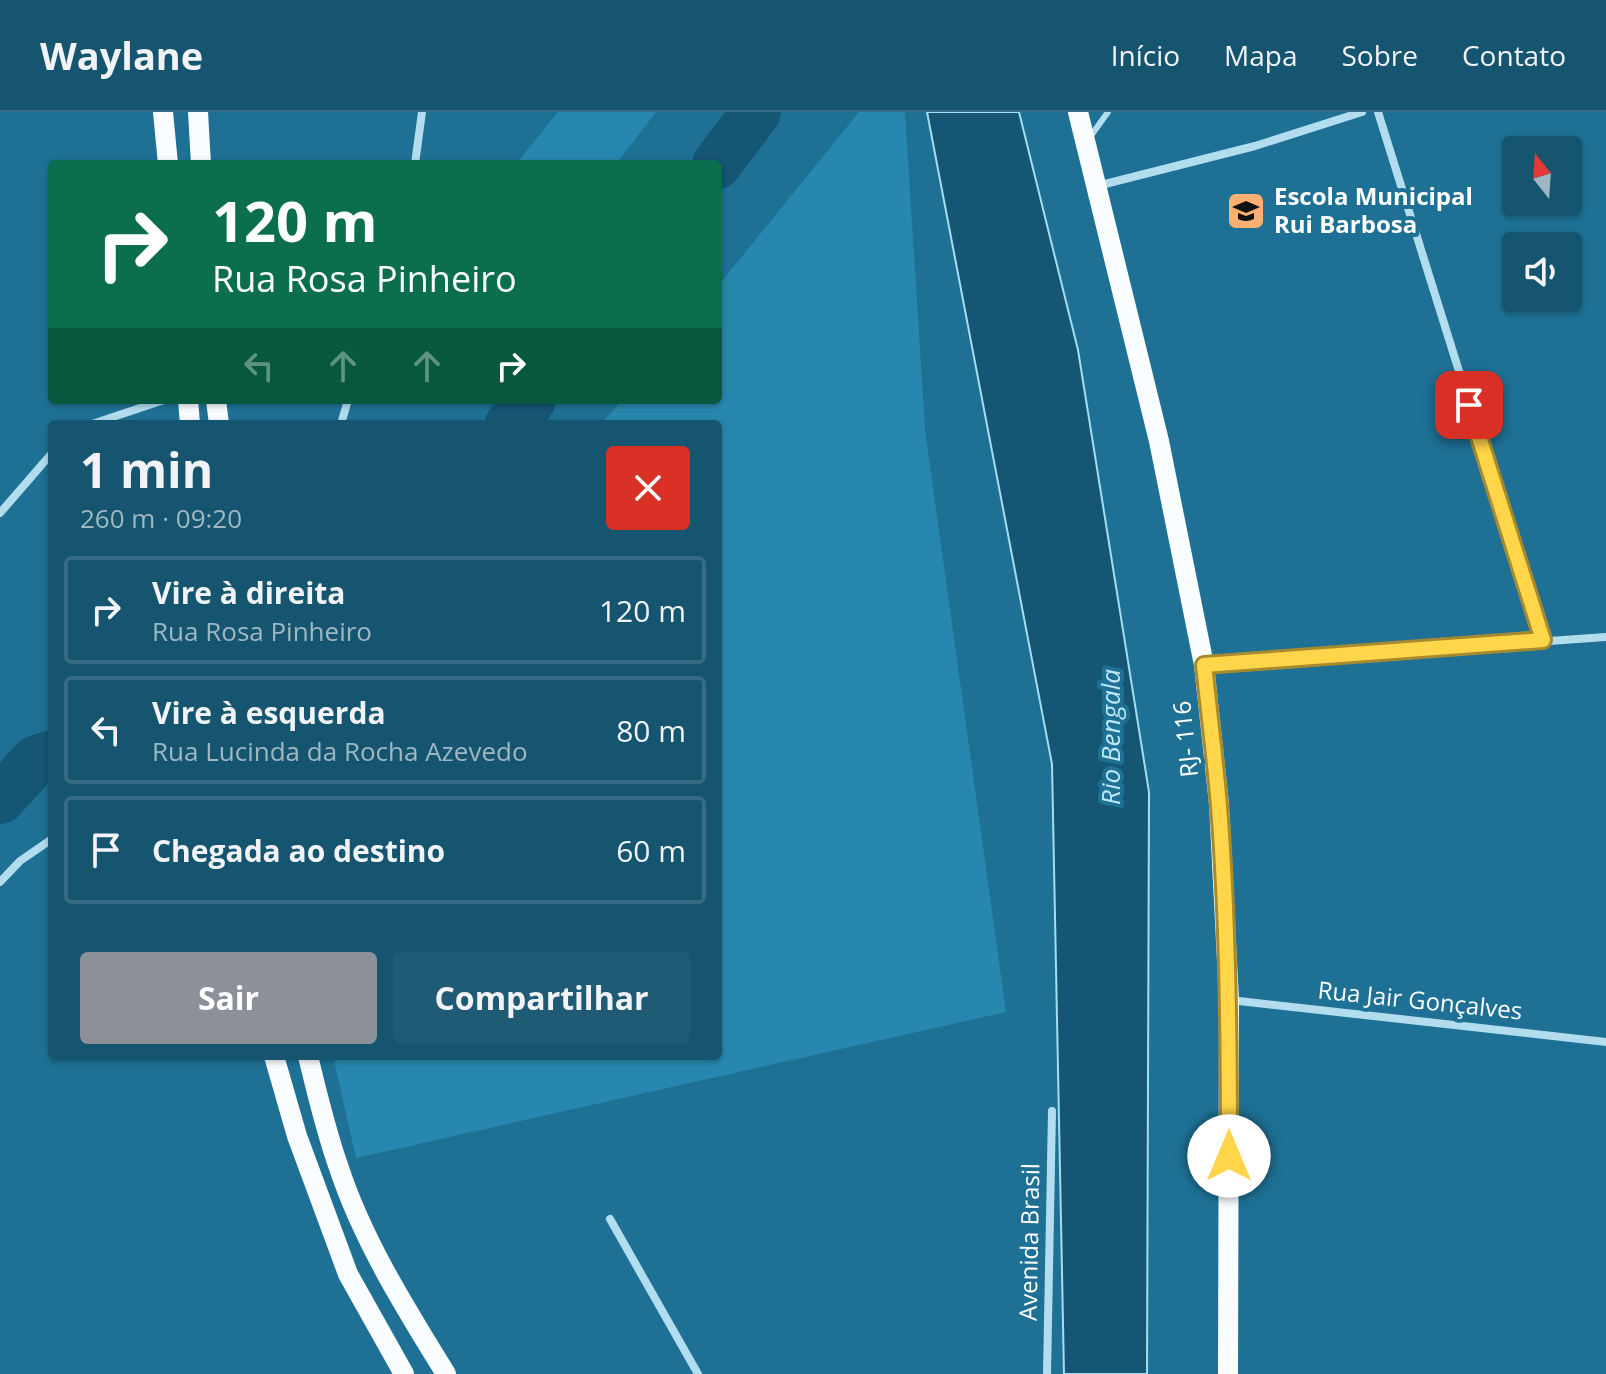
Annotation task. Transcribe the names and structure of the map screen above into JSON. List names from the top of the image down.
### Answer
{
  "streets": {
    "main road": ["RJ- 116"],
    "street": ["Rua Jair Gonçalves", "Avenida Brasil"]
  },
  "crossings": [
    ["RJ- 116", "Rua Jair Gonçalves"]
  ],
  "water": ["Rio Bengala"],
  "places": {
    "school or university": ["Escola Municipal Rui Barbosa"]
  },
  "north": "top",
  "page": {
    "header": "Waylane",
    "nav": [
      "Início",
      "Mapa",
      "Sobre",
      "Contato"
    ],
    "turn": ["120 m", "Rua Rosa Pinheiro"],
    "heading": ["1 min", "260 m · 09:20"],
    "list": [
      {
        "name": "Vire à direita",
        "note": "Rua Rosa Pinheiro",
        "value": "120 m"
      },
      {
        "name": "Vire à esquerda",
        "note": "Rua Lucinda da Rocha Azevedo",
        "value": "80 m"
      },
      {
        "name": "Chegada ao destino",
        "value": "60 m"
      }
    ],
    "buttons": ["Sair", "Compartilhar"]
  }
}
